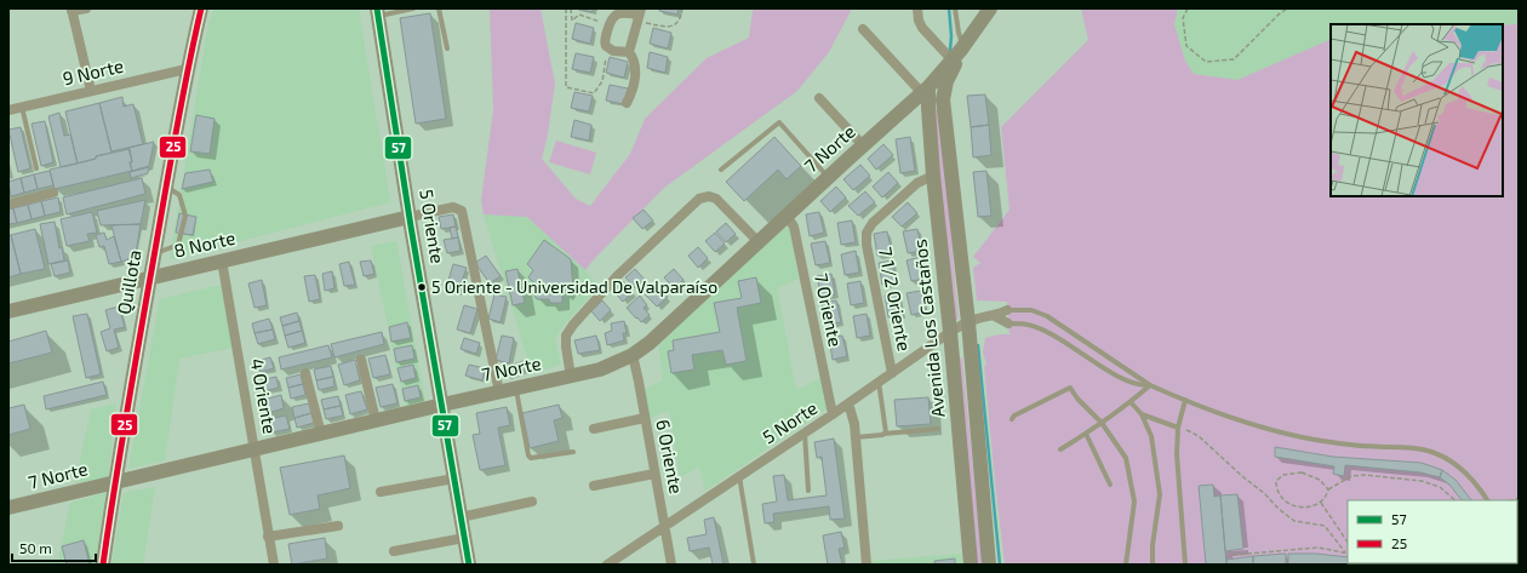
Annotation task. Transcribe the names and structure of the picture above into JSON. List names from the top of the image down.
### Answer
{
  "streets": {
    "main road": [
      "7 Norte",
      "5 Oriente",
      "8 Norte",
      "Quillota",
      "Avenida Los Castaños"
    ],
    "street": [
      "9 Norte",
      "7 1/2 Oriente",
      "7 Oriente",
      "4 Oriente",
      "5 Norte",
      "6 Oriente"
    ]
  },
  "crossings": [
    ["9 Norte", "Quillota"],
    ["7 Norte", "5 Oriente"],
    ["7 Norte", "Quillota"],
    ["7 Norte", "7 Oriente"],
    ["7 Norte", "Avenida Los Castaños"],
    ["7 Norte", "4 Oriente"],
    ["7 Norte", "6 Oriente"],
    ["5 Oriente", "8 Norte"],
    ["8 Norte", "Quillota"],
    ["8 Norte", "4 Oriente"],
    ["7 1/2 Oriente", "Avenida Los Castaños"],
    ["7 1/2 Oriente", "5 Norte"],
    ["7 Oriente", "5 Norte"],
    ["Avenida Los Castaños", "5 Norte"],
    ["5 Norte", "6 Oriente"]
  ],
  "places": ["5 Oriente - Universidad De Valparaíso"],
  "lines": ["transit line 57", "transit line 25"],
  "legend": ["57", "25"],
  "scale_bar": "50 m"
}
